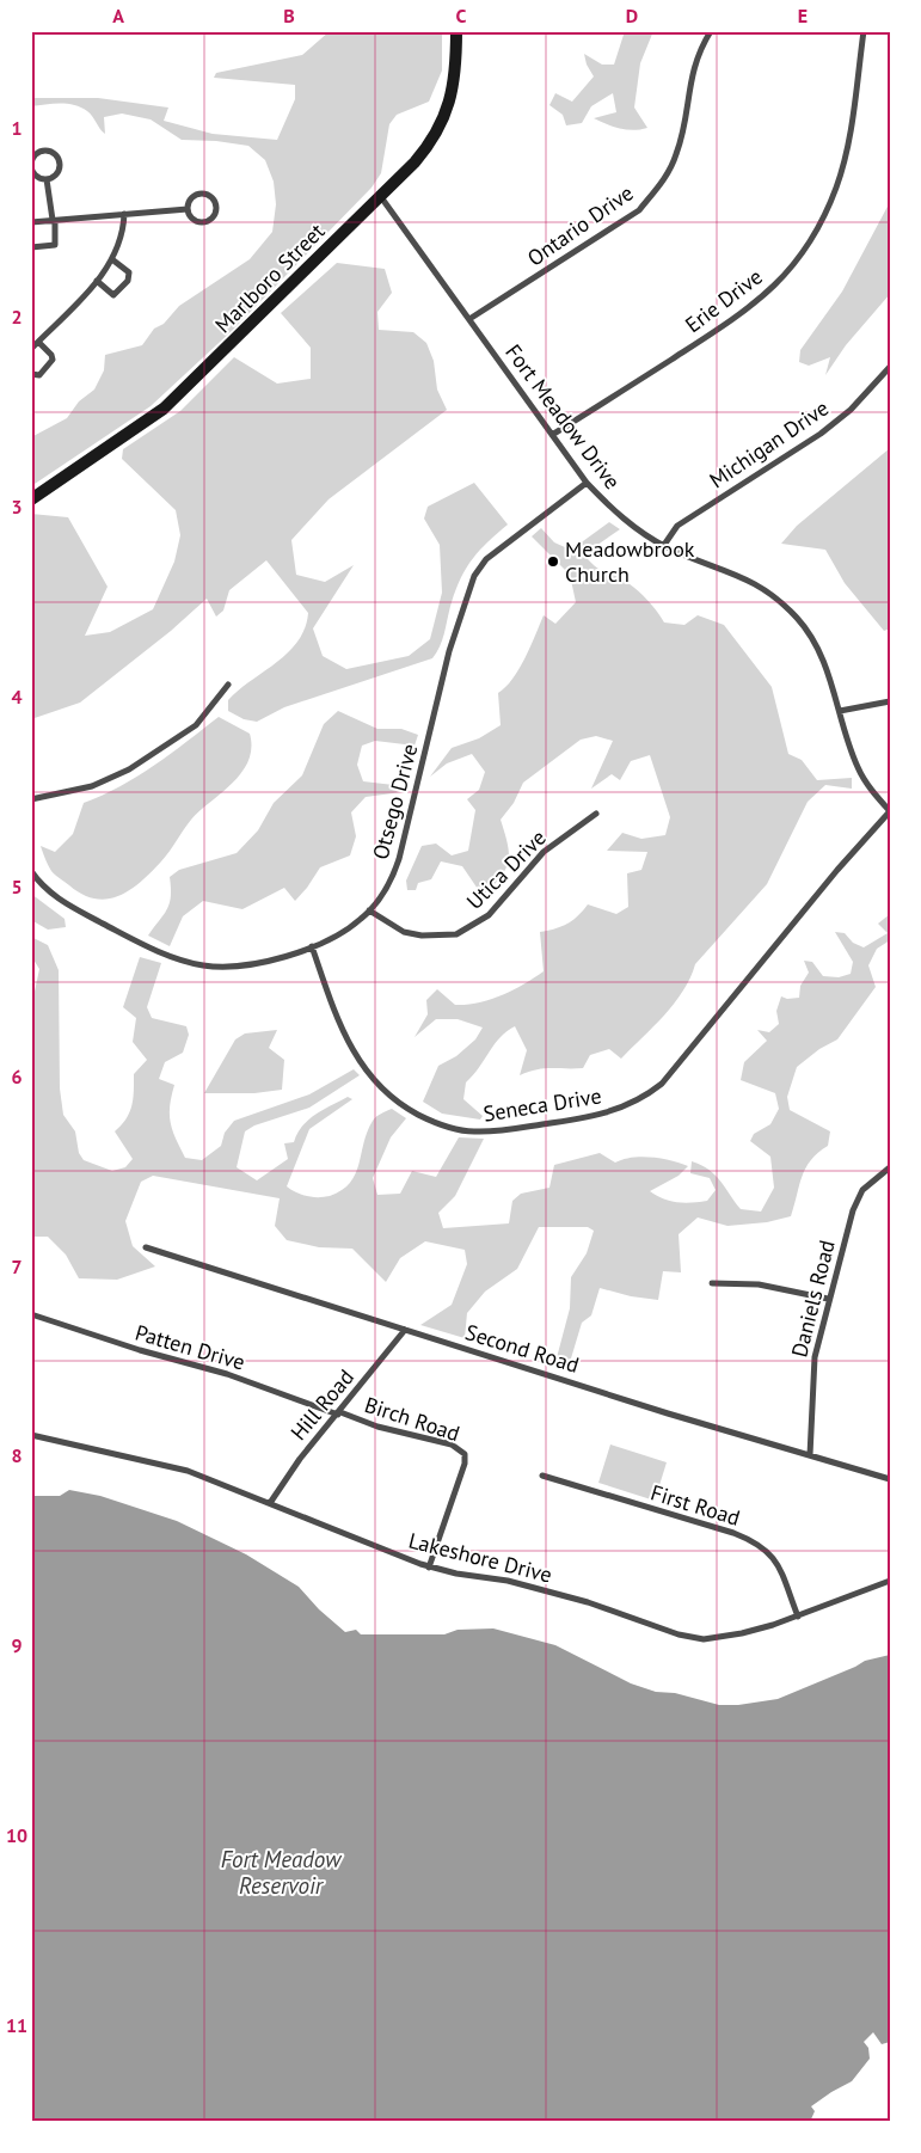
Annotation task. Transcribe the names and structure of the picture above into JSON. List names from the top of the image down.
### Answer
{
  "streets": {
    "street": [
      "Ontario Drive",
      "Marlboro Street",
      "Erie Drive",
      "Fort Meadow Drive",
      "Michigan Drive",
      "Otsego Drive",
      "Utica Drive",
      "Seneca Drive",
      "Daniels Road",
      "Patten Drive",
      "Second Road",
      "Hill Road",
      "Birch Road",
      "First Road",
      "Lakeshore Drive"
    ]
  },
  "crossings": [
    ["Ontario Drive", "Fort Meadow Drive"],
    ["Marlboro Street", "Fort Meadow Drive"],
    ["Erie Drive", "Fort Meadow Drive"],
    ["Fort Meadow Drive", "Michigan Drive"],
    ["Fort Meadow Drive", "Otsego Drive"],
    ["Fort Meadow Drive", "Seneca Drive"],
    ["Otsego Drive", "Utica Drive"],
    ["Otsego Drive", "Seneca Drive"],
    ["Daniels Road", "Second Road"],
    ["Patten Drive", "Hill Road"],
    ["Patten Drive", "Birch Road"],
    ["Second Road", "Hill Road"],
    ["Hill Road", "Birch Road"],
    ["Hill Road", "Lakeshore Drive"],
    ["Birch Road", "Lakeshore Drive"],
    ["First Road", "Lakeshore Drive"]
  ],
  "water": ["Fort Meadow Reservoir"],
  "places": ["Meadowbrook Church"],
  "grid": {
    "columns": [
      "A",
      "B",
      "C",
      "D",
      "E"
    ],
    "rows": [
      "1",
      "2",
      "3",
      "4",
      "5",
      "6",
      "7",
      "8",
      "9",
      "10",
      "11"
    ]
  }
}
